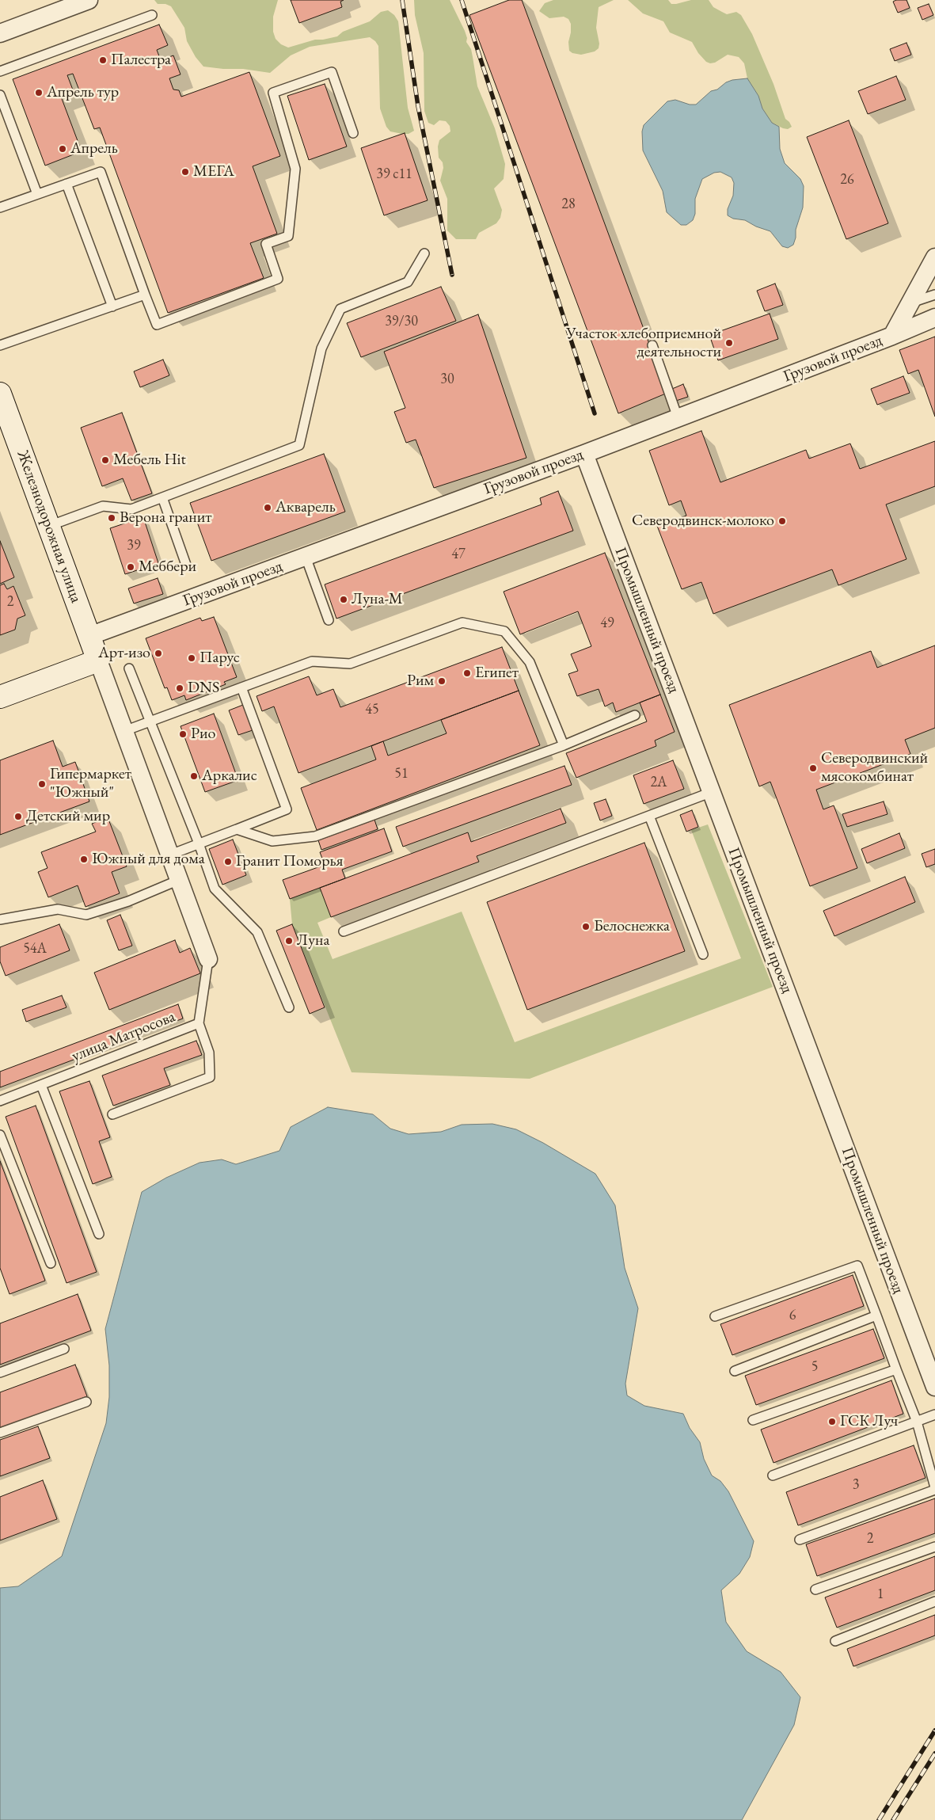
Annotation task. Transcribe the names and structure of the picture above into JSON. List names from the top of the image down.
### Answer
{
  "streets": {
    "main road": ["Железнодорожная улица"],
    "street": ["Грузовой проезд", "Промышленный проезд"],
    "lane": ["улица Матросова"]
  },
  "crossings": [
    ["Грузовой проезд", "Железнодорожная улица"],
    ["Грузовой проезд", "Промышленный проезд"]
  ],
  "places": [
    "Палестра",
    "Апрель тур",
    "Апрель",
    "МЕГА",
    "Участок хлебоприемной деятельности",
    "Мебель Hit",
    "Акварель",
    "Верона гранит",
    "Северодвинск-молоко",
    "Меббери",
    "Луна-М",
    "Арт-изо",
    "Парус",
    "Египет",
    "Рим",
    "DNS",
    "Рио",
    "Северодвинский мясокомбинат",
    "Аркалис",
    "Гипермаркет \"Южный\"",
    "Детский мир",
    "Южный для дома",
    "Гранит Поморья",
    "Белоснежка",
    "Луна",
    "ГСК Луч"
  ],
  "house_numbers": [
    "39 с11",
    "26",
    "28",
    "39/30",
    "30",
    "39",
    "47",
    "2",
    "49",
    "45",
    "51",
    "2А",
    "54А",
    "6",
    "5",
    "3",
    "2",
    "1"
  ]
}
